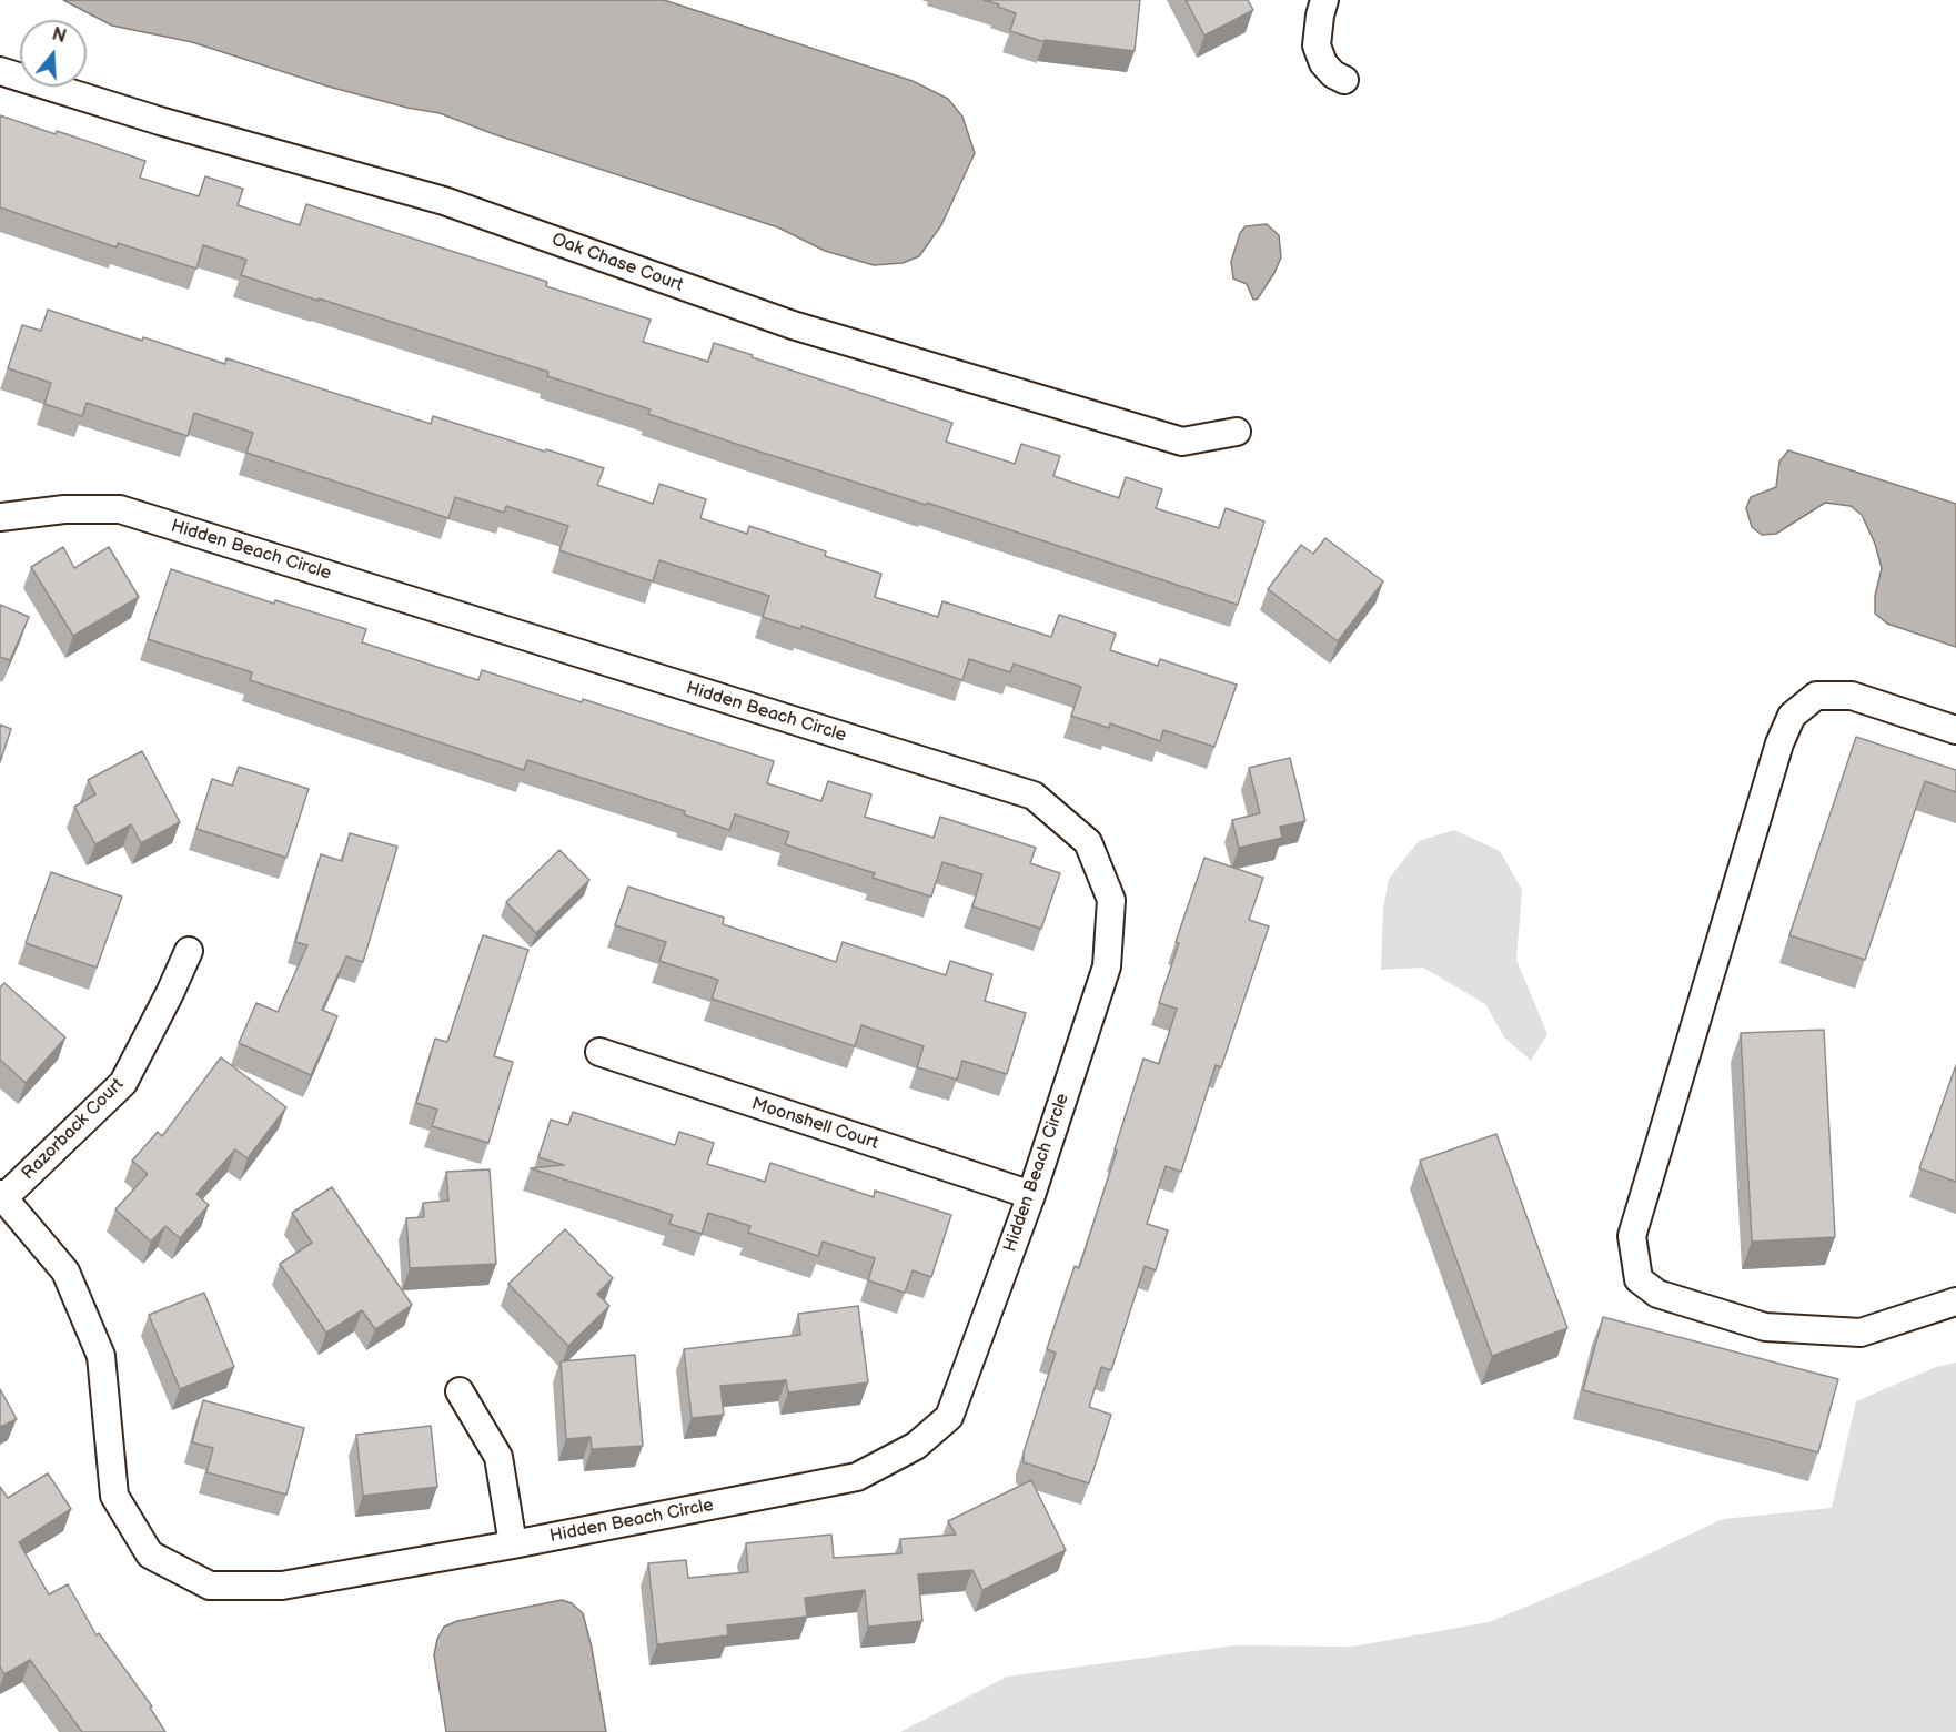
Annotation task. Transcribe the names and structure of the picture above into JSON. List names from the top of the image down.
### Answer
{
  "streets": {
    "street": [
      "Oak Chase Court",
      "Hidden Beach Circle",
      "Moonshell Court",
      "Razorback Court"
    ]
  },
  "crossings": [
    ["Hidden Beach Circle", "Moonshell Court"],
    ["Hidden Beach Circle", "Razorback Court"]
  ],
  "north": "top"
}
